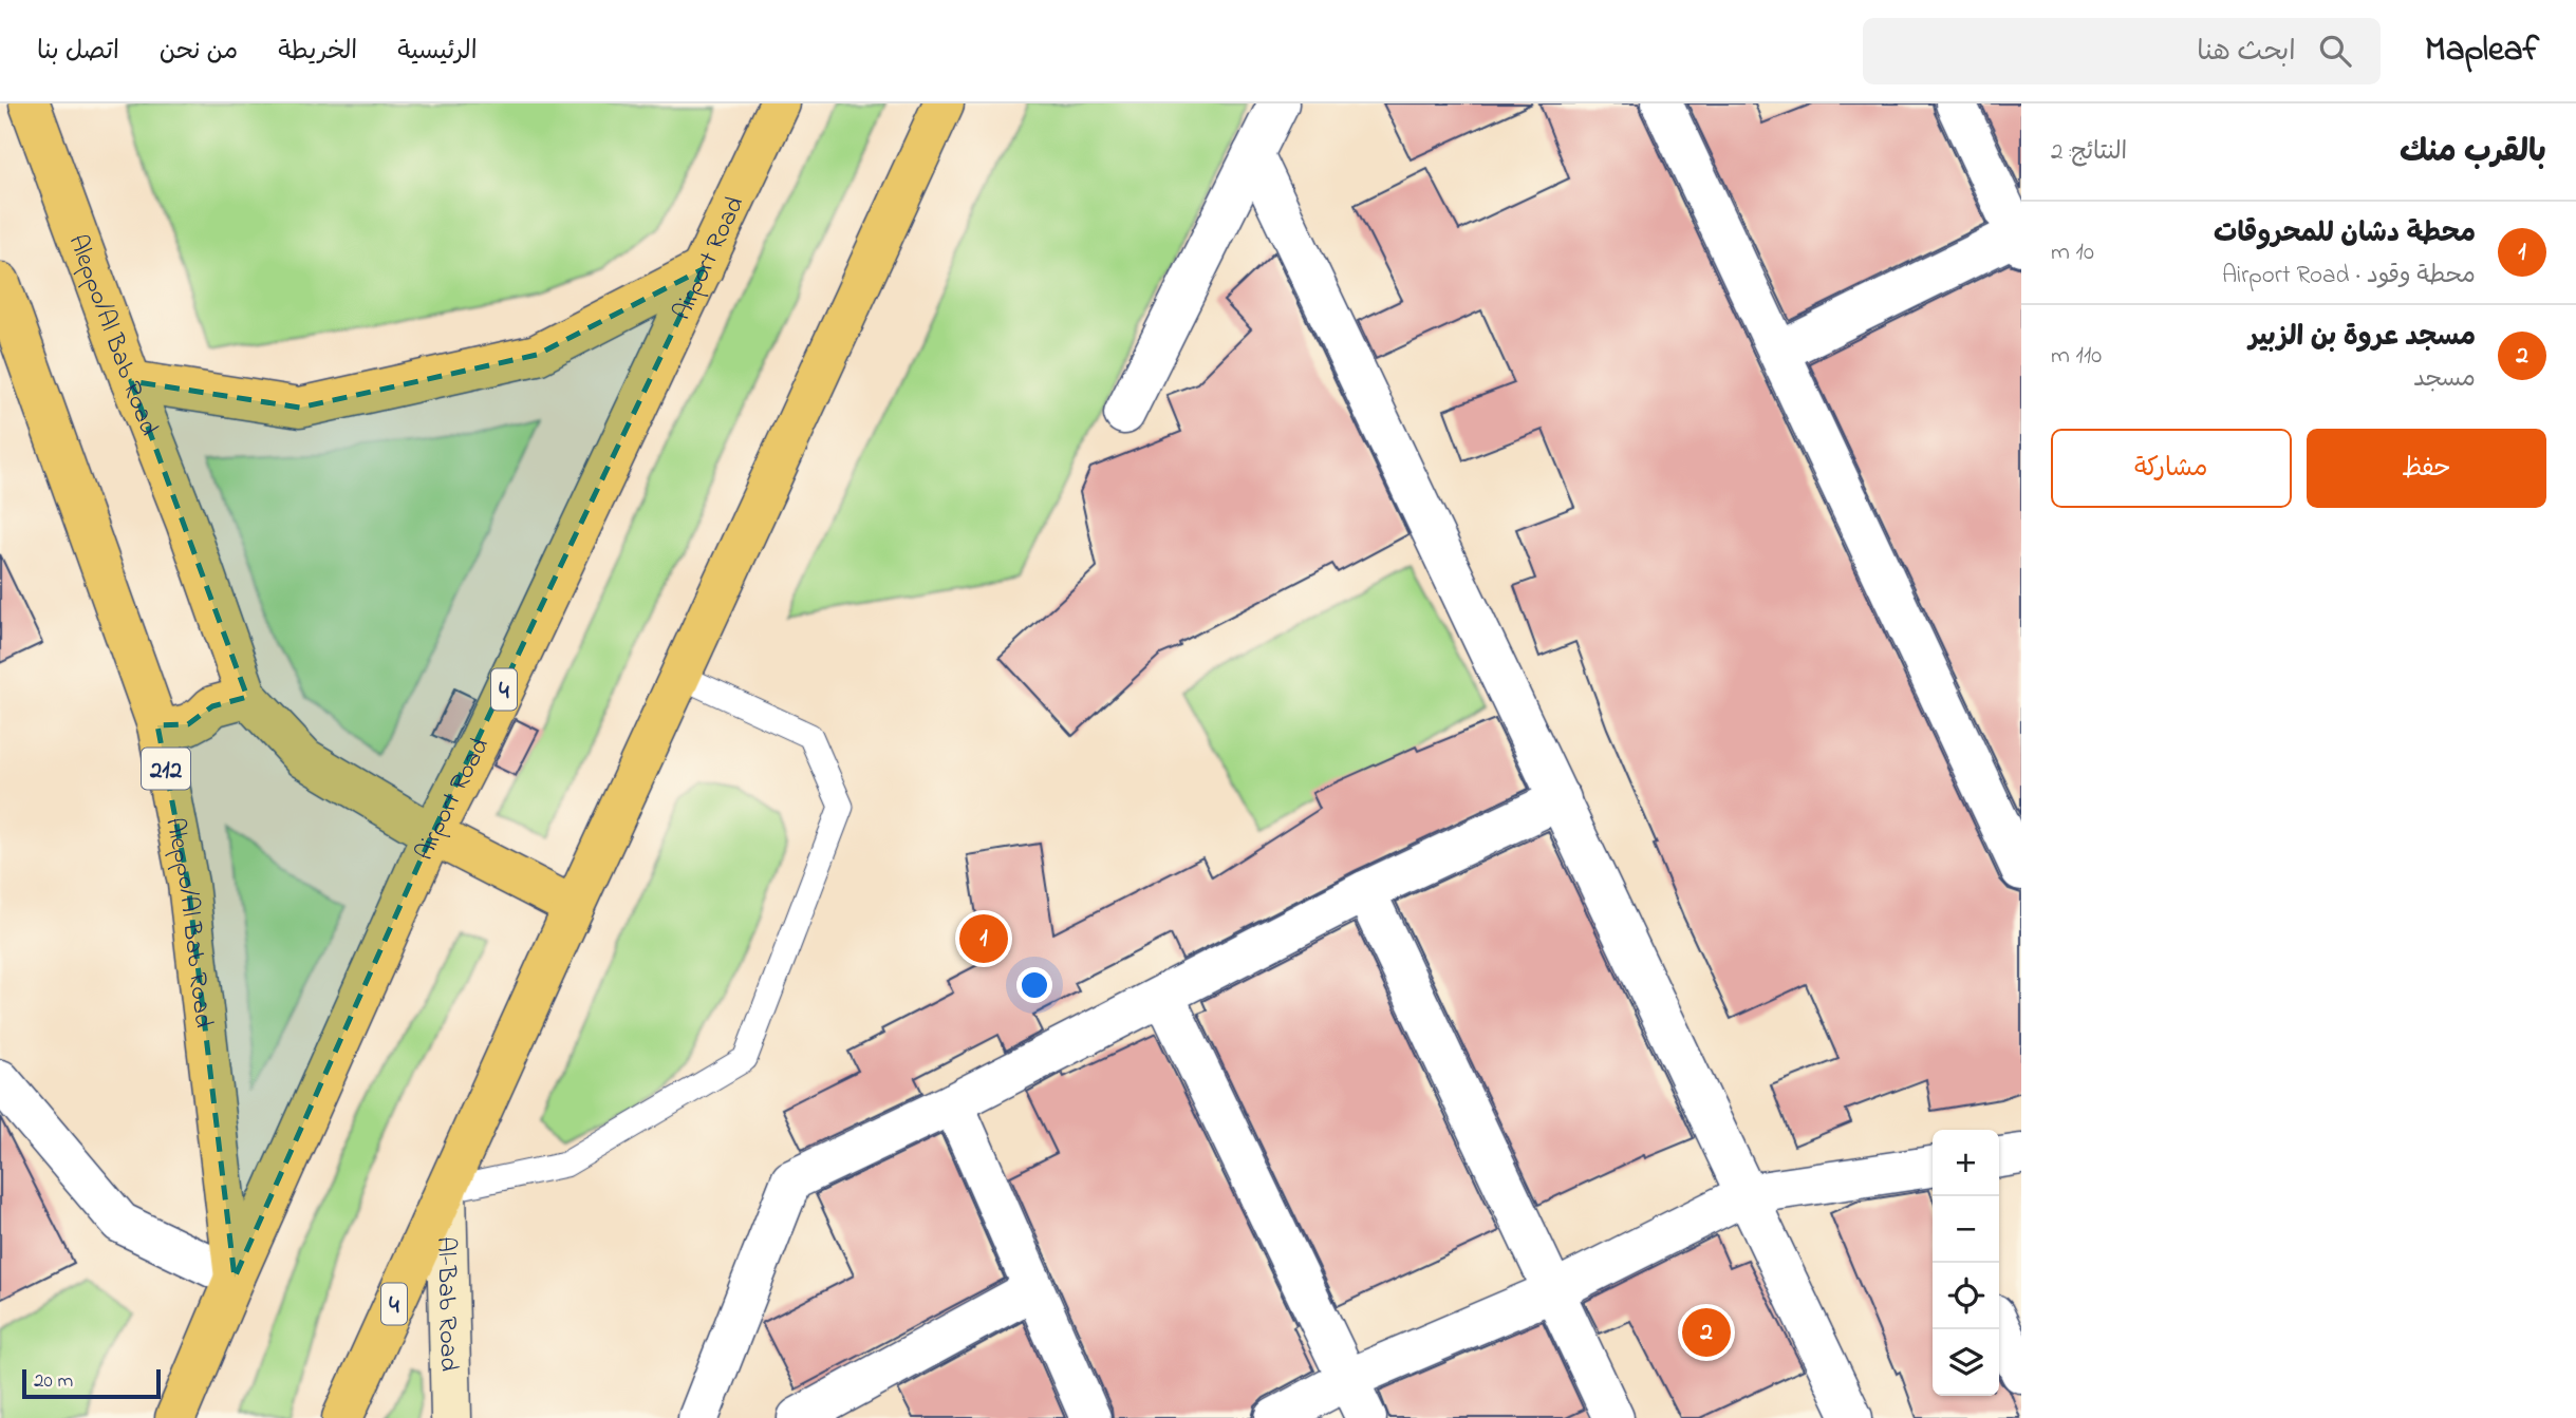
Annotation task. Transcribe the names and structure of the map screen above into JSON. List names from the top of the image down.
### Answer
{
  "streets": {
    "main road": [
      "Airport Road",
      "Aleppo/Al Bab Road",
      "4",
      "212",
      "Al-Bab Road"
    ]
  },
  "crossings": [
    ["Airport Road", "Aleppo/Al Bab Road"],
    ["4", "Al-Bab Road"]
  ],
  "scale_bar": "20 m",
  "page": {
    "header": "Mapleaf",
    "search": "ابحث هنا",
    "nav": [
      "الرئيسية",
      "الخريطة",
      "من نحن",
      "اتصل بنا"
    ],
    "heading": ["بالقرب منك", "النتائج: 2"],
    "list": [
      {
        "mark": "1",
        "name": "محطة دشان للمحروقات",
        "note": "محطة وقود · Airport Road",
        "value": "10 m"
      },
      {
        "mark": "2",
        "name": "مسجد عروة بن الزبير",
        "note": "مسجد",
        "value": "110 m"
      }
    ],
    "buttons": ["حفظ", "مشاركة"],
    "pins": ["1", "2"],
    "map_buttons": ["+", "−"],
    "scale": "20 m"
  }
}
